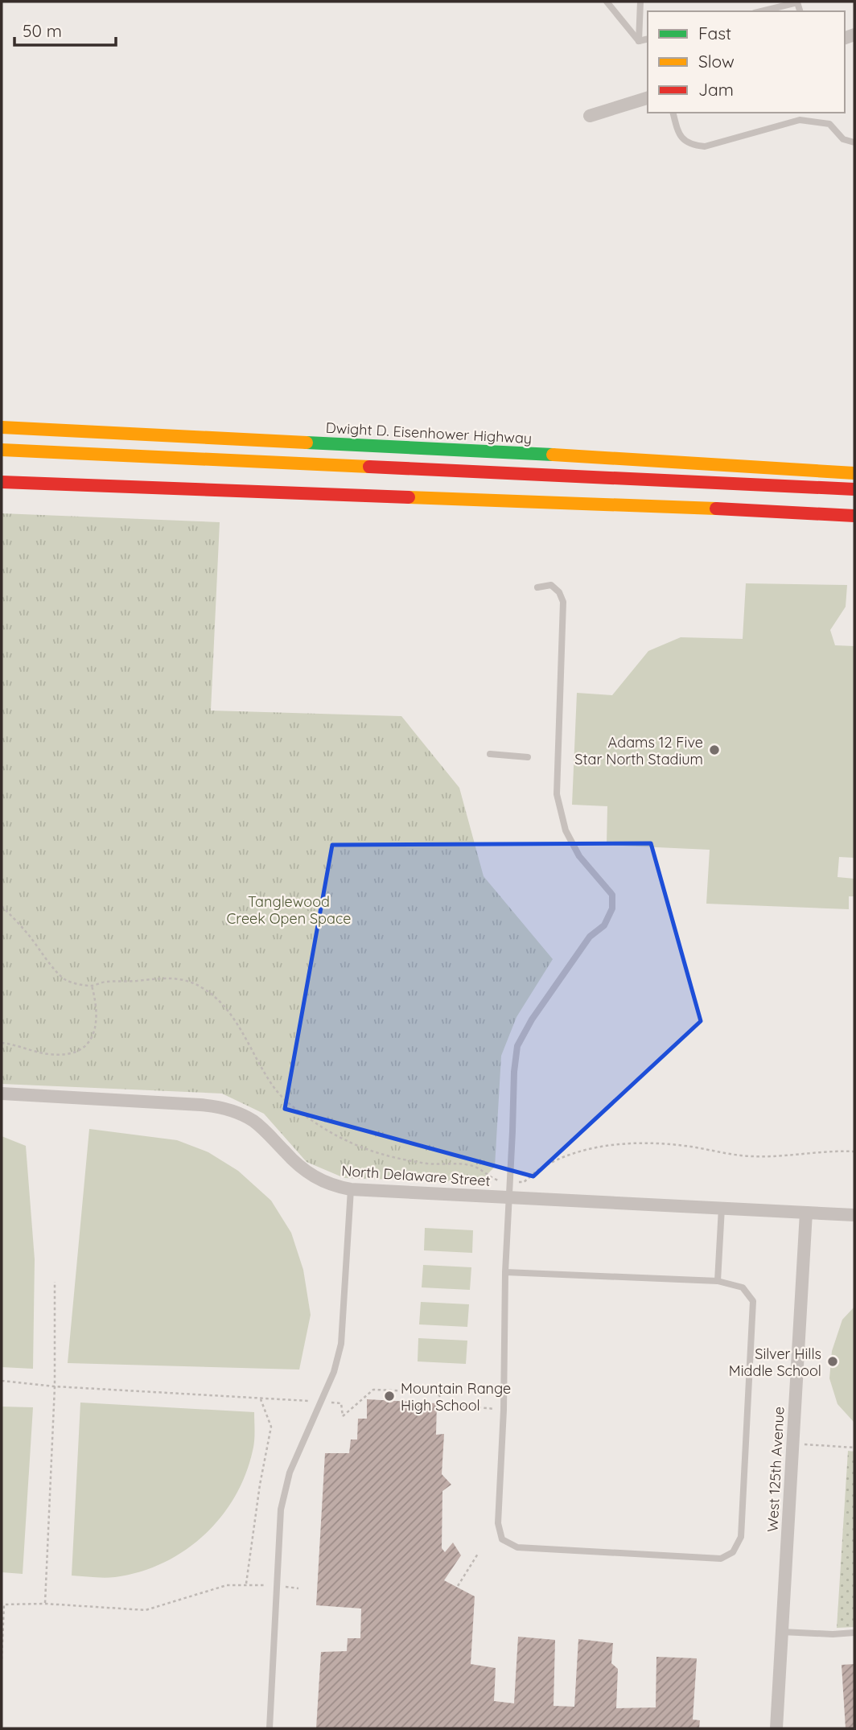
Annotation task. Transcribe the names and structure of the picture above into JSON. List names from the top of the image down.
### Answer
{
  "streets": {
    "highway": ["Dwight D. Eisenhower Highway"],
    "street": ["North Delaware Street", "West 125th Avenue"]
  },
  "crossings": [
    ["North Delaware Street", "West 125th Avenue"]
  ],
  "parks": ["Tanglewood Creek Open Space"],
  "places": ["Adams 12 Five Star North Stadium", "Silver Hills Middle School", "Mountain Range High School"],
  "legend": ["Fast", "Slow", "Jam"],
  "scale_bar": "50 m"
}
